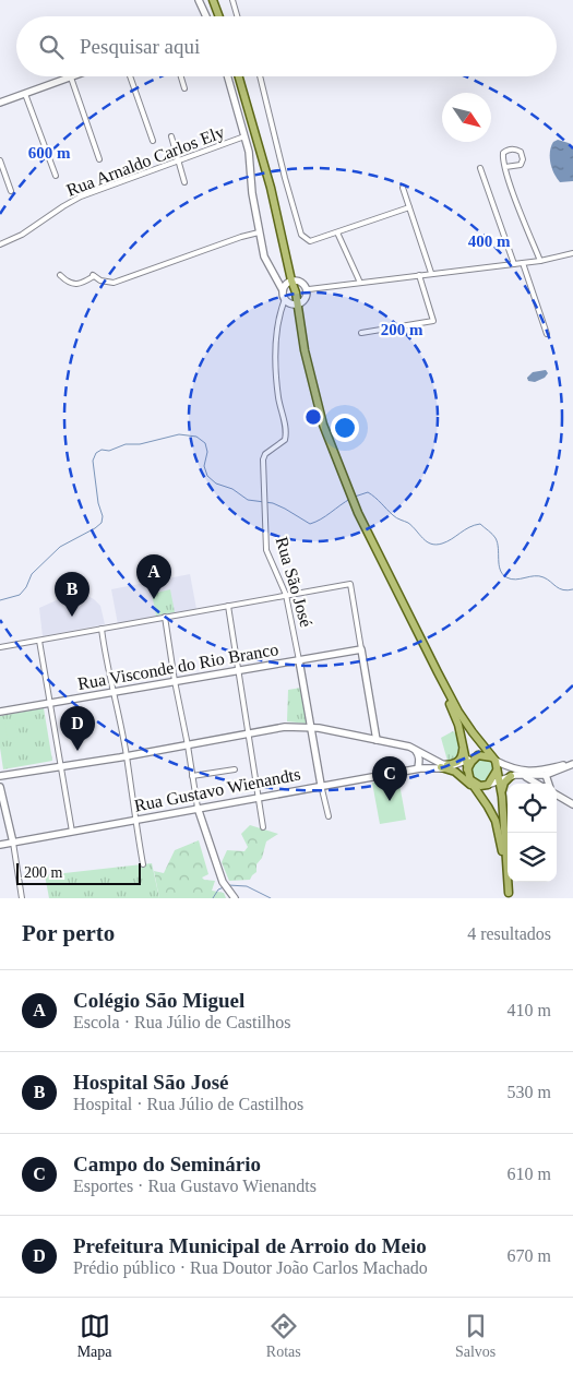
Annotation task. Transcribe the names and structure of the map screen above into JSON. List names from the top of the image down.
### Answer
{
  "streets": {
    "main road": ["Rua São José", "Rua Visconde do Rio Branco", "Rua Gustavo Wienandts"],
    "street": ["Rua Arnaldo Carlos Ely"]
  },
  "crossings": [
    ["Rua São José", "Rua Visconde do Rio Branco"],
    ["Rua São José", "Rua Gustavo Wienandts"]
  ],
  "scale_bar": "200 m",
  "north": "bottom right",
  "page": {
    "search": "Pesquisar aqui",
    "pins": [
      "A",
      "B",
      "D",
      "C"
    ],
    "scale": "200 m",
    "heading": ["Por perto", "4 resultados"],
    "list": [
      {
        "mark": "A",
        "name": "Colégio São Miguel",
        "note": "Escola · Rua Júlio de Castilhos",
        "value": "410 m"
      },
      {
        "mark": "B",
        "name": "Hospital São José",
        "note": "Hospital · Rua Júlio de Castilhos",
        "value": "530 m"
      },
      {
        "mark": "C",
        "name": "Campo do Seminário",
        "note": "Esportes · Rua Gustavo Wienandts",
        "value": "610 m"
      },
      {
        "mark": "D",
        "name": "Prefeitura Municipal de Arroio do Meio",
        "note": "Prédio público · Rua Doutor João Carlos Machado",
        "value": "670 m"
      }
    ],
    "nav": ["Mapa", "Rotas", "Salvos"]
  },
  "rings": ["600 m", "400 m", "200 m"]
}
